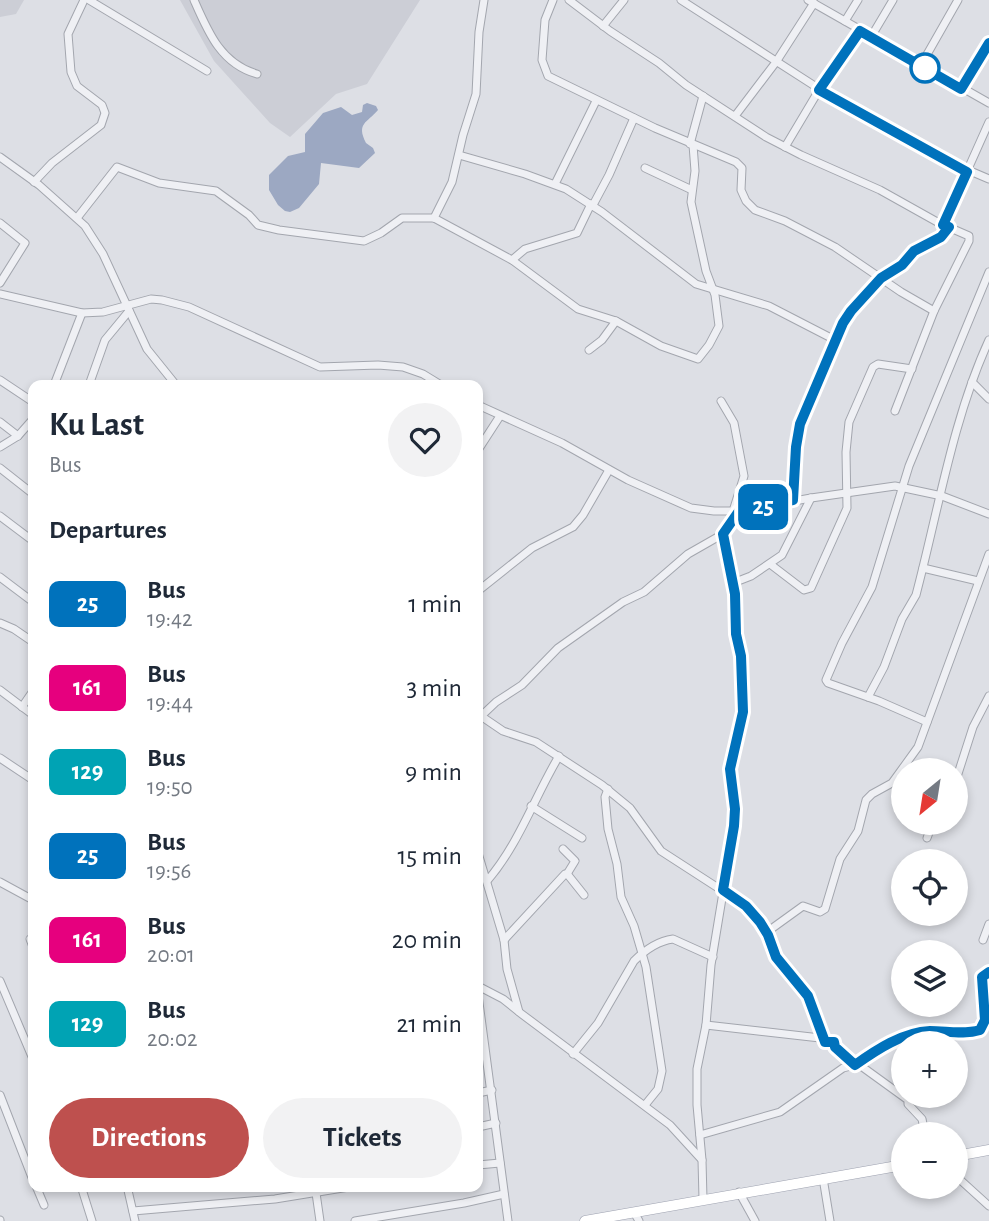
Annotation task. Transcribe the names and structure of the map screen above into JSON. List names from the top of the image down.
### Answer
{
  "lines": ["bus line 25"],
  "north": "bottom left",
  "page": {
    "on_map": "25",
    "heading": [
      ["Ku Last", "Bus"],
      "Departures"
    ],
    "list": [
      {
        "mark": "25",
        "name": "Bus",
        "note": "19:42",
        "value": "1 min"
      },
      {
        "mark": "161",
        "name": "Bus",
        "note": "19:44",
        "value": "3 min"
      },
      {
        "mark": "129",
        "name": "Bus",
        "note": "19:50",
        "value": "9 min"
      },
      {
        "mark": "25",
        "name": "Bus",
        "note": "19:56",
        "value": "15 min"
      },
      {
        "mark": "161",
        "name": "Bus",
        "note": "20:01",
        "value": "20 min"
      },
      {
        "mark": "129",
        "name": "Bus",
        "note": "20:02",
        "value": "21 min"
      }
    ],
    "map_buttons": ["+", "−"],
    "buttons": ["Directions", "Tickets"]
  }
}
